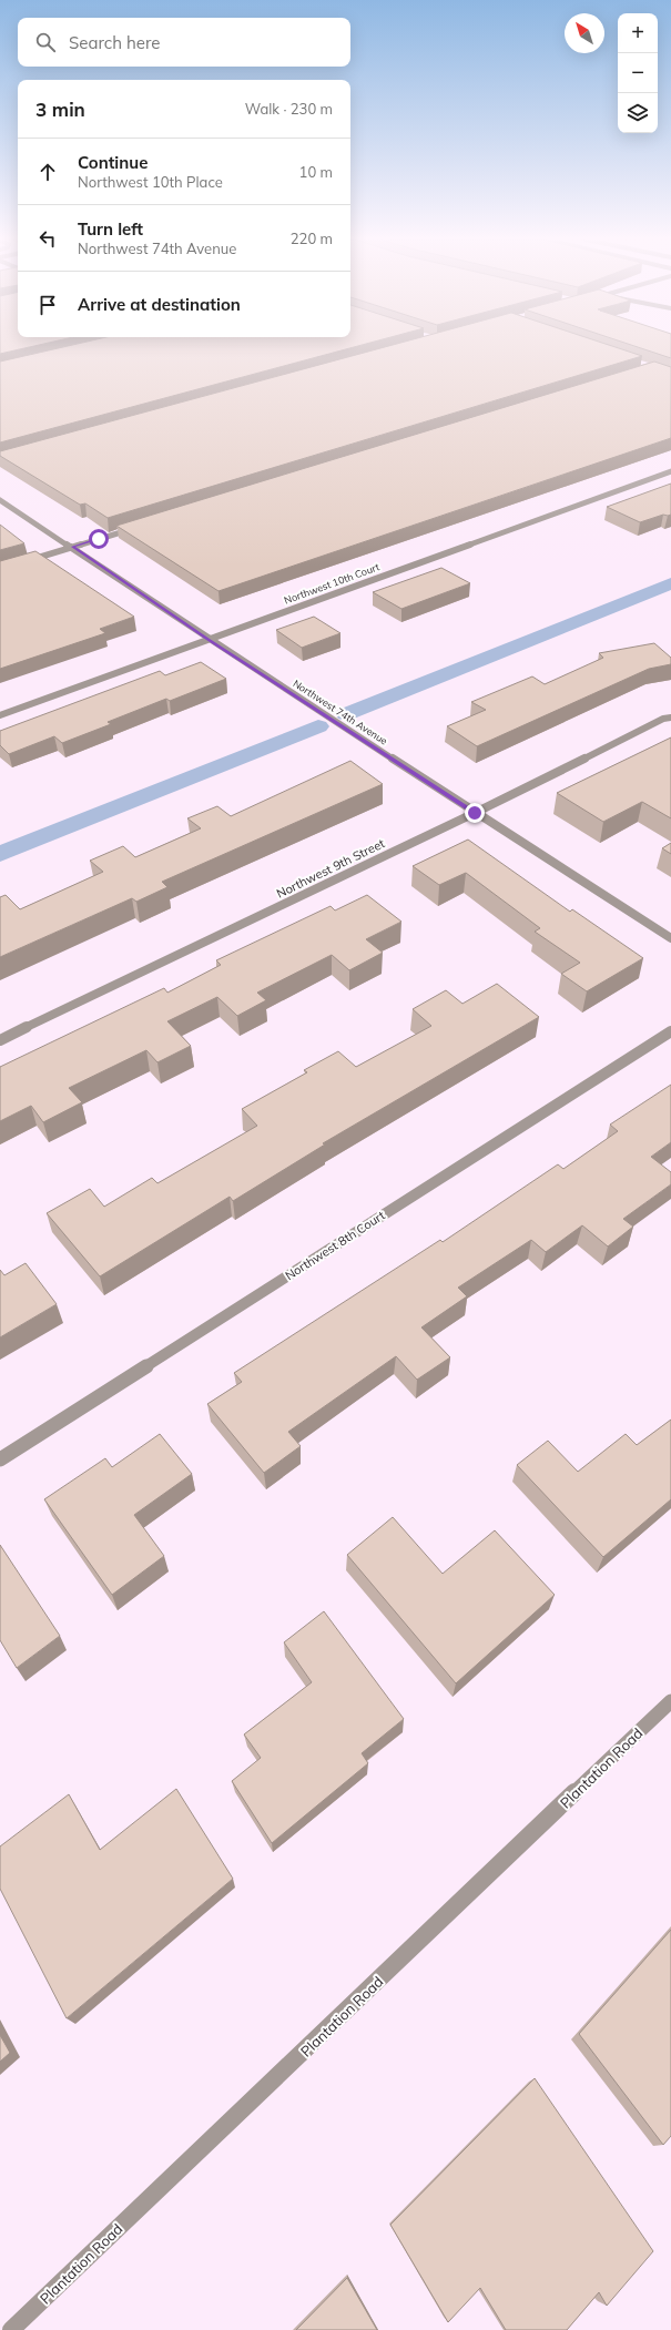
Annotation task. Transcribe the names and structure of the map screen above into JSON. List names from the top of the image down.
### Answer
{
  "streets": {
    "street": [
      "Northwest 10th Court",
      "Northwest 74th Avenue",
      "Northwest 9th Street",
      "Northwest 8th Court",
      "Plantation Road"
    ]
  },
  "crossings": [
    ["Northwest 10th Court", "Northwest 74th Avenue"],
    ["Northwest 74th Avenue", "Northwest 9th Street"]
  ],
  "north": "top left",
  "page": {
    "map_buttons": ["+", "−"],
    "search": "Search here",
    "heading": ["3 min", "Walk · 230 m"],
    "list": [
      ["Continue", "Northwest 10th Place", "10 m"],
      ["Turn left", "Northwest 74th Avenue", "220 m"],
      "Arrive at destination"
    ]
  }
}
